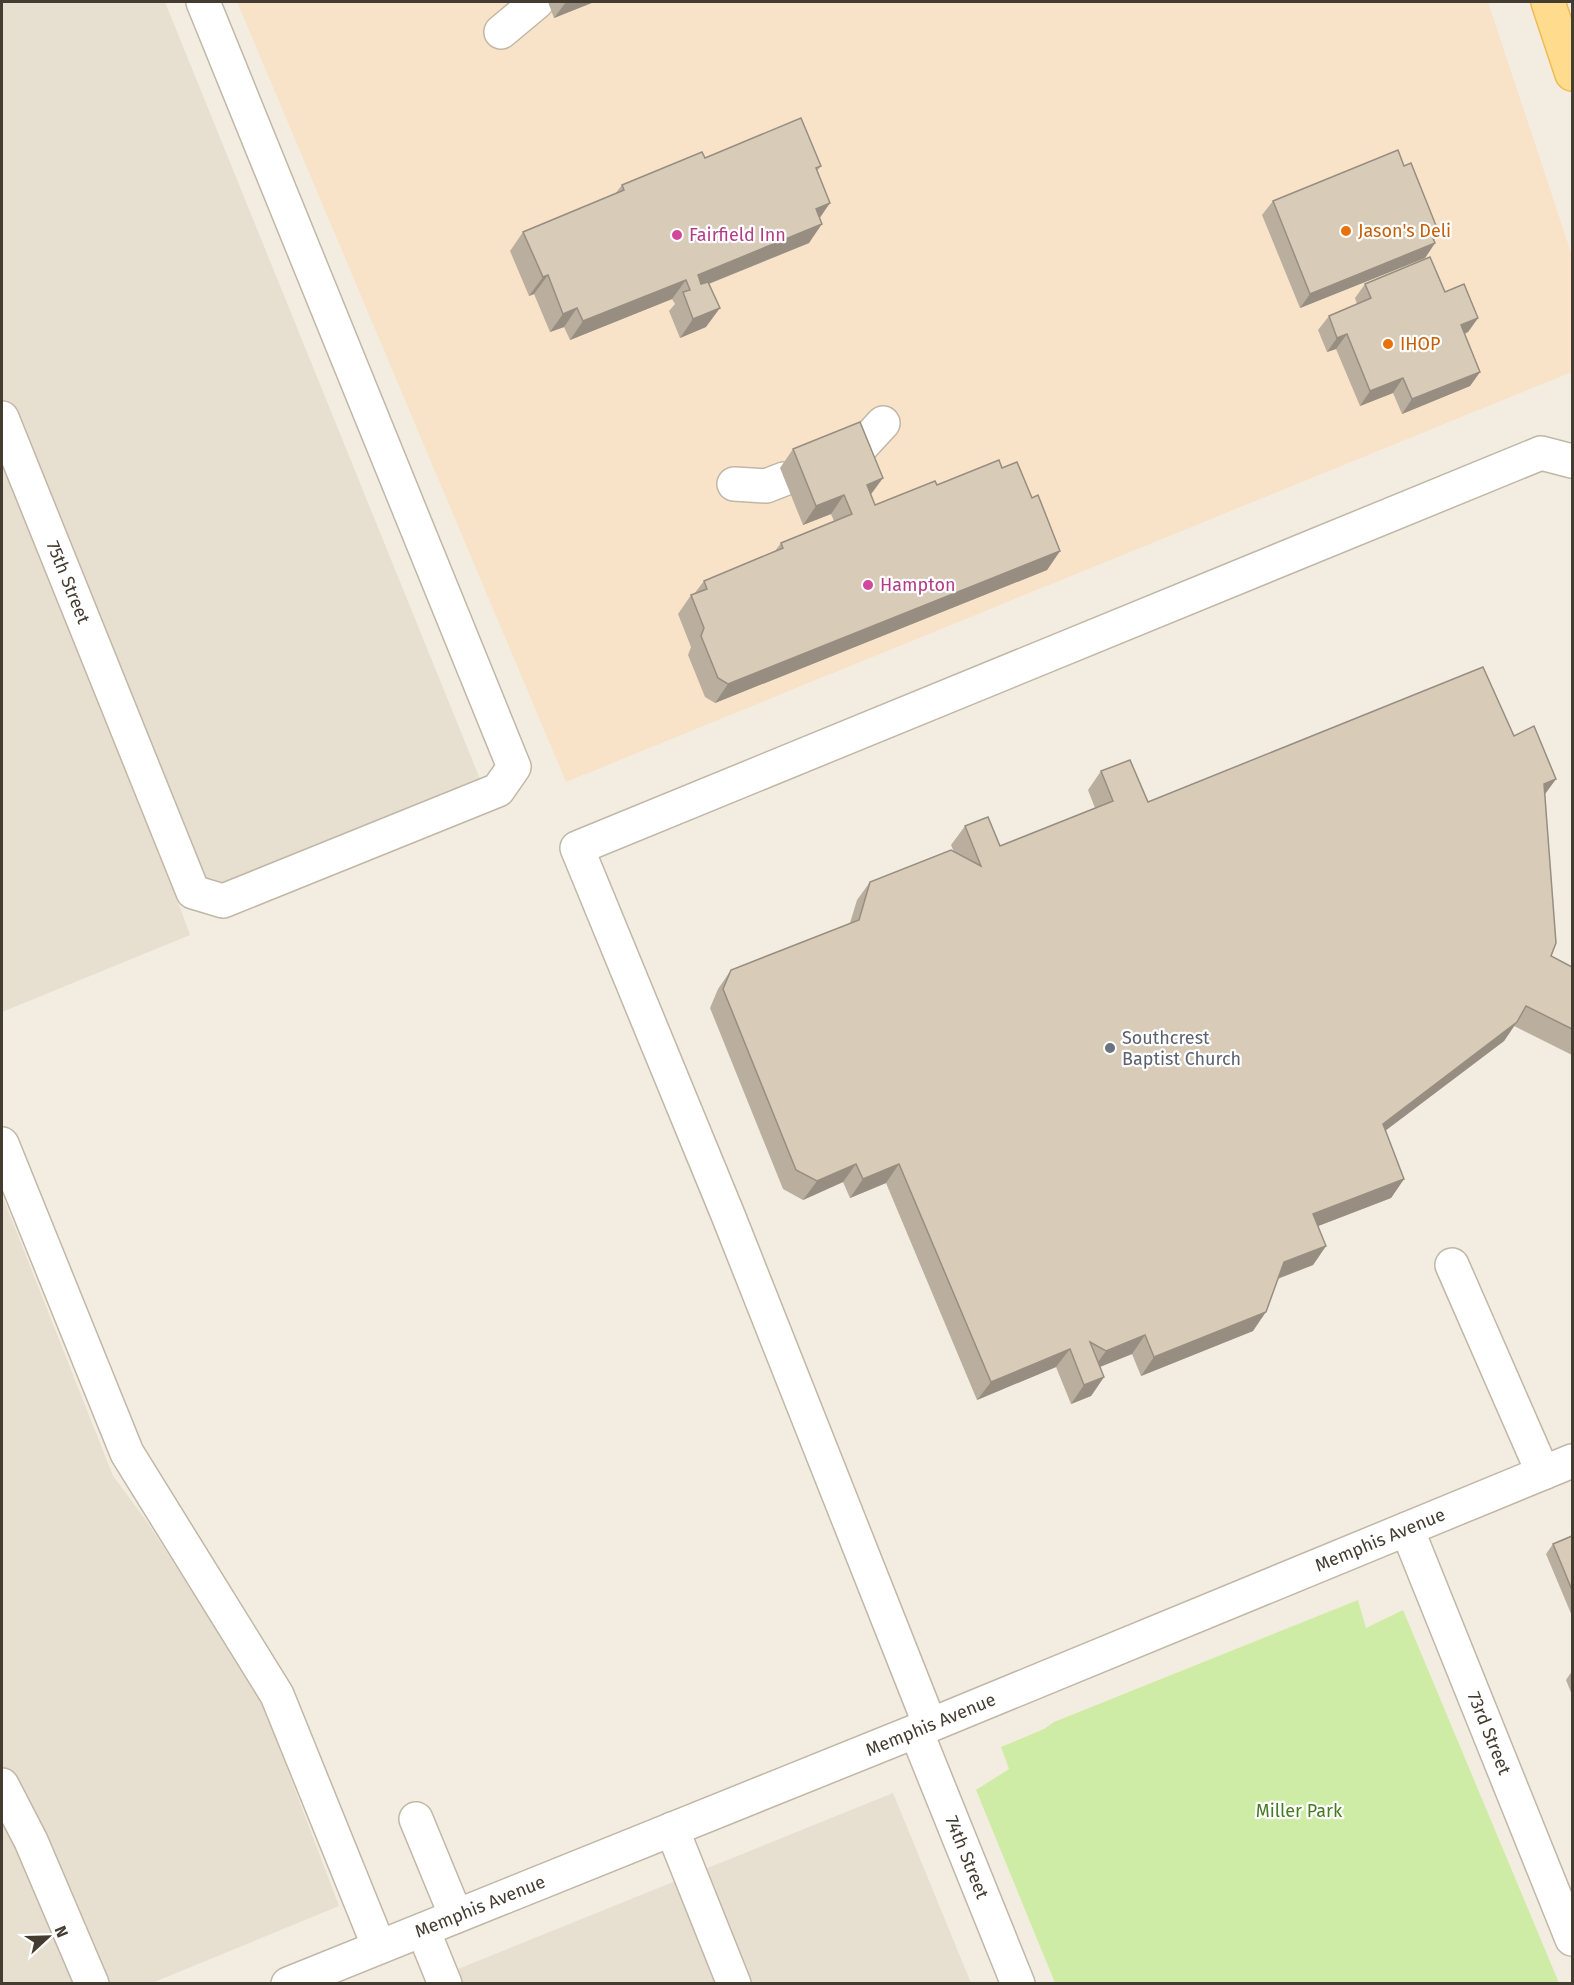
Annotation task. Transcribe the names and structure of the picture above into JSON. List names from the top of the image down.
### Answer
{
  "streets": {
    "street": [
      "75th Street",
      "Memphis Avenue",
      "73rd Street",
      "74th Street"
    ]
  },
  "crossings": [
    ["Memphis Avenue", "73rd Street"],
    ["Memphis Avenue", "74th Street"]
  ],
  "parks": ["Miller Park"],
  "places": [
    "Jason's Deli",
    "Fairfield Inn",
    "IHOP",
    "Hampton",
    "Southcrest Baptist Church"
  ],
  "north": "right"
}
